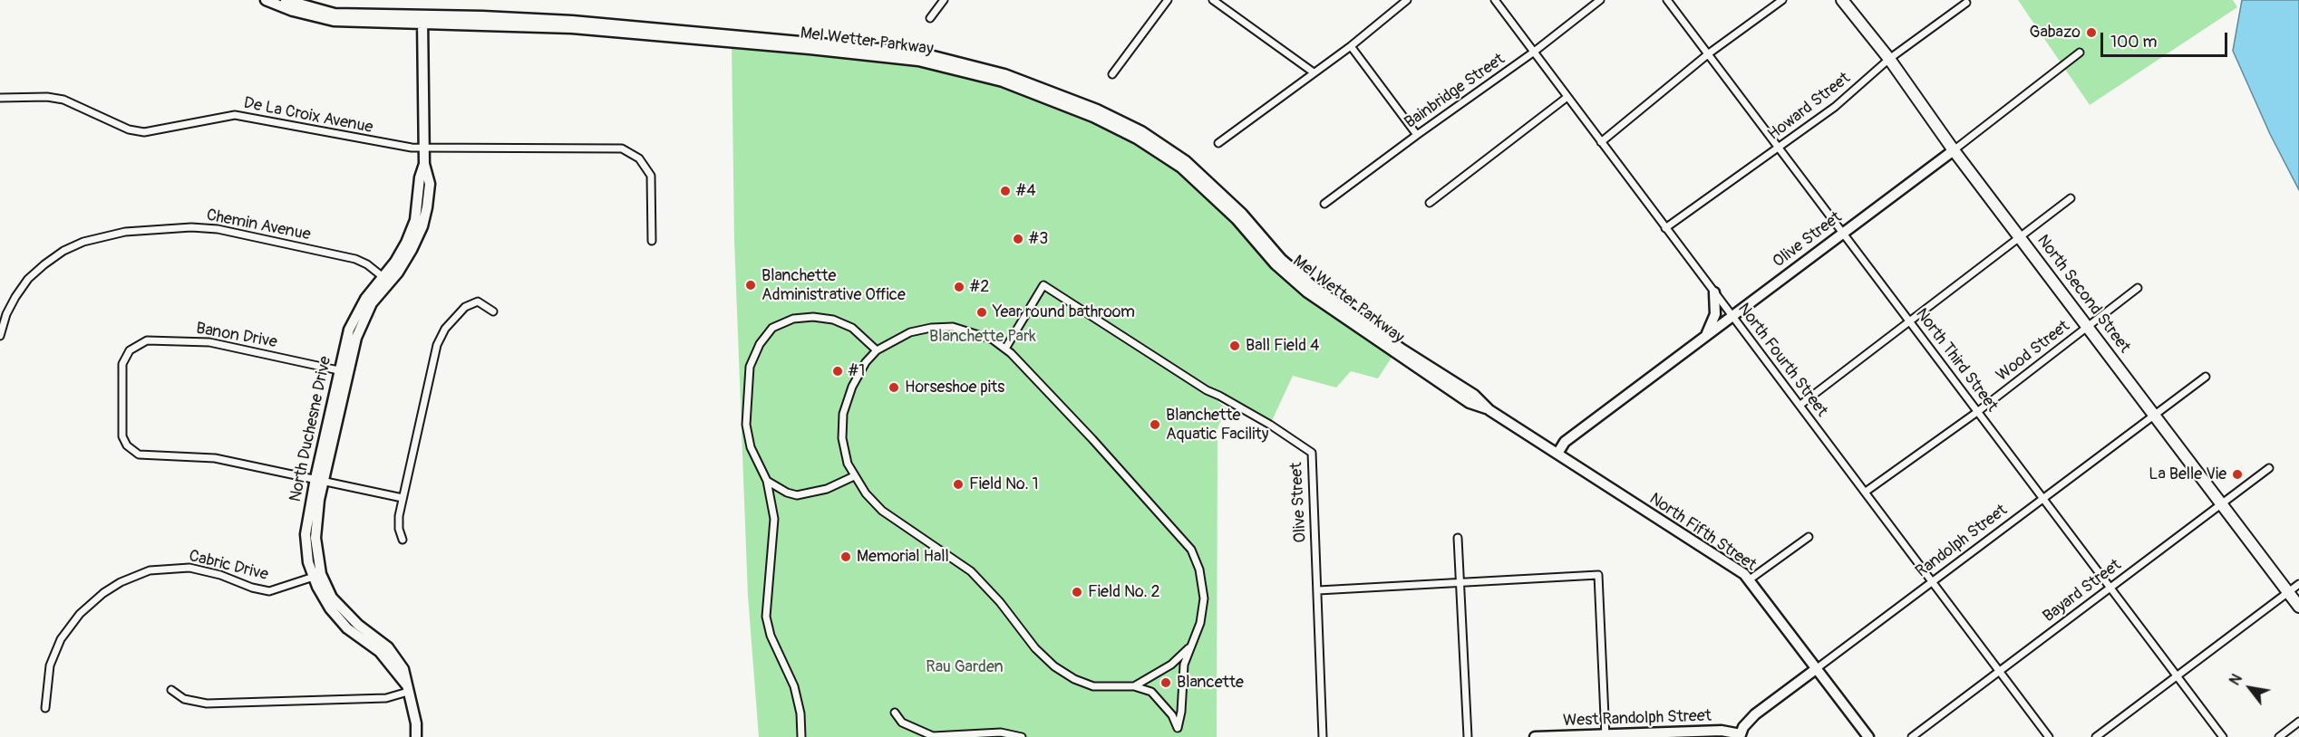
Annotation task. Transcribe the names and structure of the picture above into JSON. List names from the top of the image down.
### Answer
{
  "streets": {
    "main road": [
      "Mel Wetter Parkway",
      "Olive Street",
      "North Second Street",
      "North Duchesne Drive",
      "North Fifth Street",
      "Randolph Street",
      "West Randolph Street"
    ],
    "street": [
      "Bainbridge Street",
      "Howard Street",
      "De La Croix Avenue",
      "Chemin Avenue",
      "Banon Drive",
      "Wood Street",
      "North Fourth Street",
      "North Third Street",
      "Cabric Drive",
      "Bayard Street"
    ]
  },
  "crossings": [
    ["Mel Wetter Parkway", "Olive Street"],
    ["Mel Wetter Parkway", "North Duchesne Drive"],
    ["Mel Wetter Parkway", "North Fifth Street"],
    ["Bainbridge Street", "North Fourth Street"],
    ["Howard Street", "North Second Street"],
    ["Howard Street", "North Fourth Street"],
    ["Howard Street", "North Third Street"],
    ["De La Croix Avenue", "North Duchesne Drive"],
    ["Chemin Avenue", "North Duchesne Drive"],
    ["Olive Street", "North Second Street"],
    ["Olive Street", "North Fourth Street"],
    ["Olive Street", "North Third Street"],
    ["Olive Street", "North Fifth Street"],
    ["North Second Street", "Wood Street"],
    ["North Second Street", "Randolph Street"],
    ["North Second Street", "Bayard Street"],
    ["Banon Drive", "North Duchesne Drive"],
    ["Wood Street", "North Fourth Street"],
    ["Wood Street", "North Third Street"],
    ["North Fourth Street", "Randolph Street"],
    ["North Fourth Street", "Bayard Street"],
    ["North Third Street", "Randolph Street"],
    ["North Third Street", "Bayard Street"],
    ["North Duchesne Drive", "Cabric Drive"],
    ["North Fifth Street", "Randolph Street"],
    ["Randolph Street", "West Randolph Street"]
  ],
  "parks": ["Blanchette Park", "Rau Garden"],
  "places": [
    "Gabazo",
    "#4",
    "#3",
    "Blanchette Administrative Office",
    "#2",
    "Year round bathroom",
    "Ball Field 4",
    "#1",
    "Horseshoe pits",
    "Blanchette Aquatic Facility",
    "La Belle Vie",
    "Field No. 1",
    "Memorial Hall",
    "Field No. 2",
    "Blancette"
  ],
  "scale_bar": "100 m",
  "north": "top left"
}
